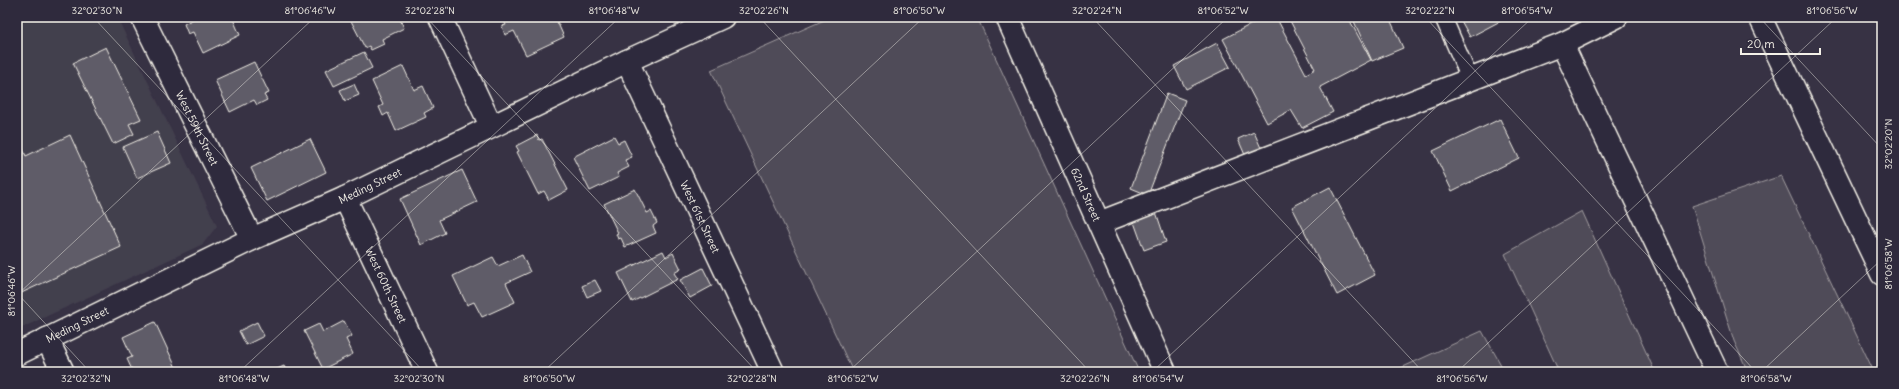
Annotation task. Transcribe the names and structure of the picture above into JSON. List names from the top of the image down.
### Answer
{
  "streets": {
    "street": [
      "West 59th Street",
      "Meding Street",
      "62nd Street",
      "West 61st Street",
      "West 60th Street"
    ]
  },
  "crossings": [
    ["West 59th Street", "Meding Street"],
    ["Meding Street", "West 61st Street"],
    ["Meding Street", "West 60th Street"]
  ],
  "scale_bar": "20 m",
  "coordinates": [
    "32°02'30\"N",
    "81°06'46\"W",
    "32°02'28\"N",
    "81°06'48\"W",
    "32°02'26\"N",
    "81°06'50\"W",
    "32°02'24\"N",
    "81°06'52\"W",
    "32°02'22\"N",
    "81°06'54\"W",
    "81°06'56\"W",
    "32°02'20\"N",
    "81°06'58\"W",
    "32°02'32\"N"
  ]
}
